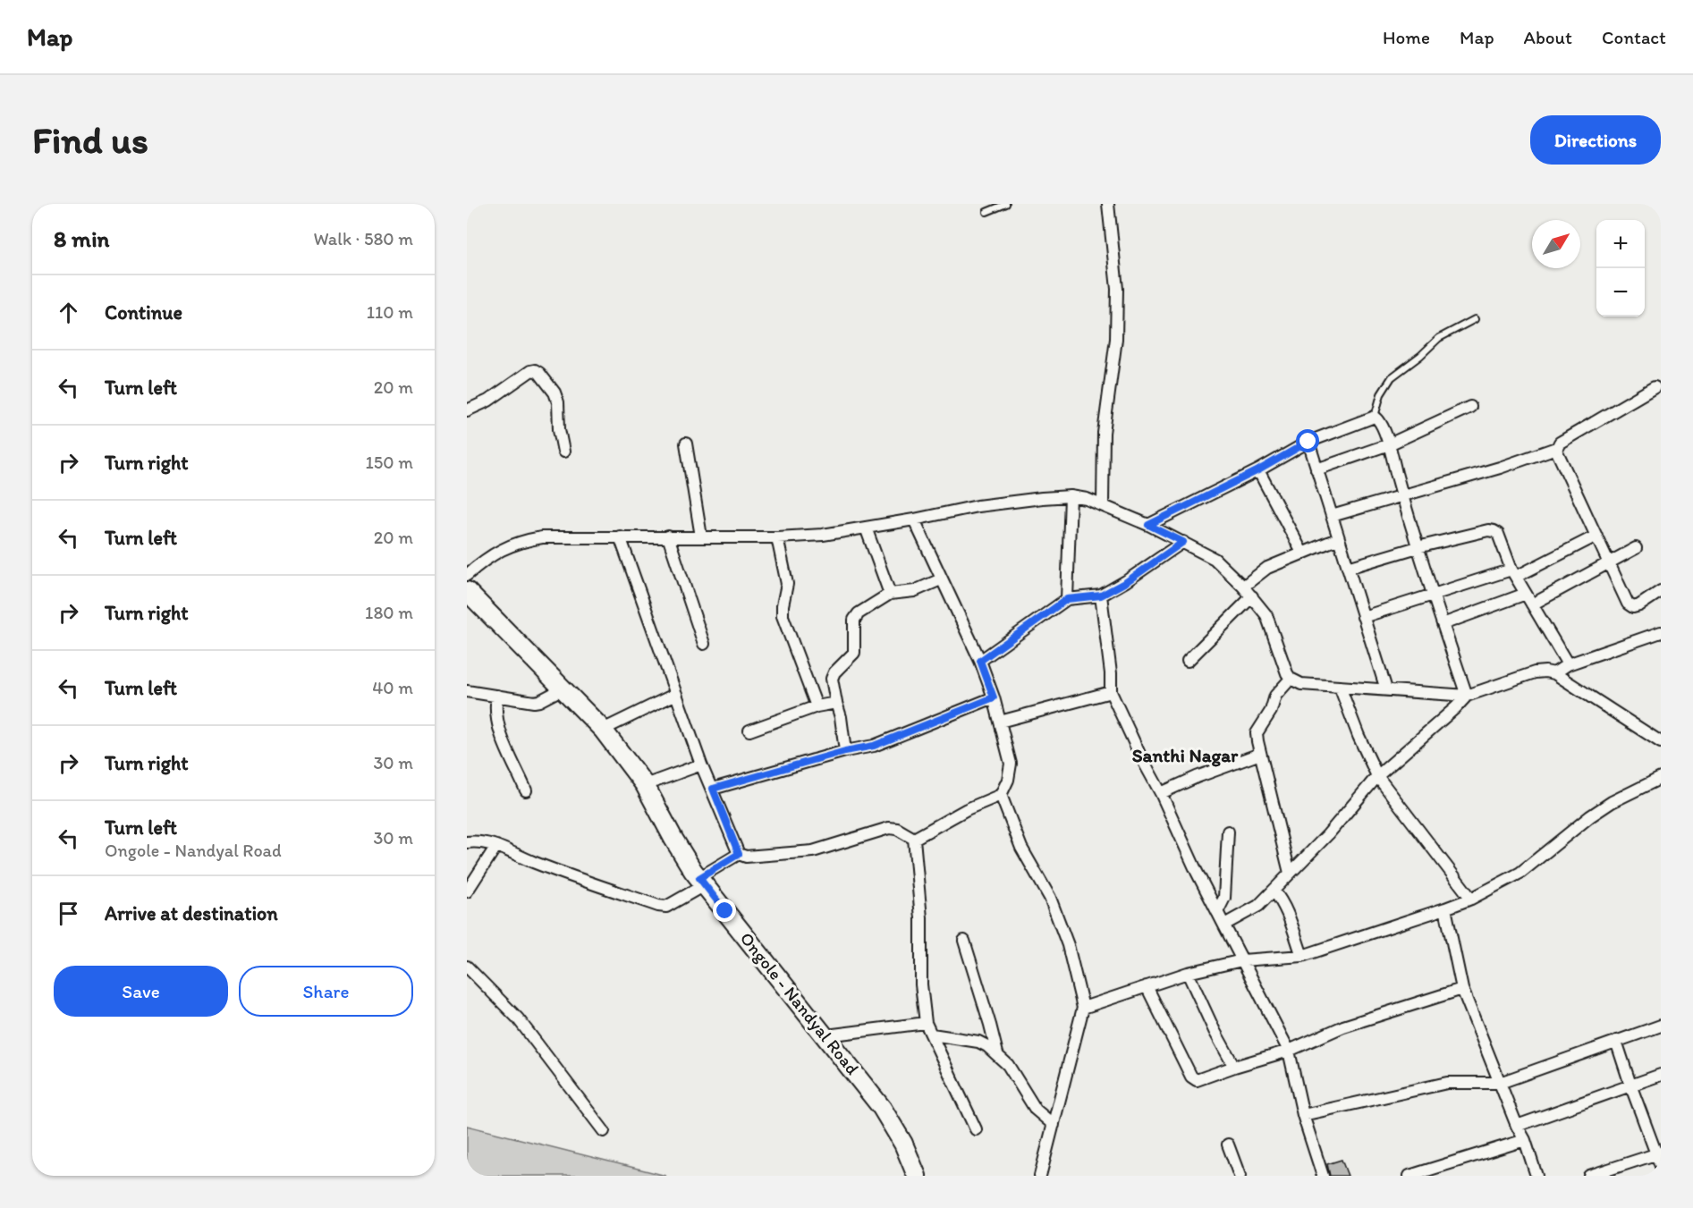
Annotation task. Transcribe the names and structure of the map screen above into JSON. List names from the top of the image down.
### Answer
{
  "streets": {
    "main road": ["Ongole - Nandyal Road"]
  },
  "districts": ["Santhi Nagar"],
  "north": "top right",
  "page": {
    "header": "Map",
    "nav": [
      "Home",
      "Map",
      "About",
      "Contact"
    ],
    "buttons": [
      "Directions",
      ["Save", "Share"]
    ],
    "title": "Find us",
    "heading": ["8 min", "Walk · 580 m"],
    "map_buttons": ["+", "−"],
    "list": [
      ["Continue", "110 m"],
      ["Turn left", "20 m"],
      ["Turn right", "150 m"],
      ["Turn left", "20 m"],
      ["Turn right", "180 m"],
      ["Turn left", "40 m"],
      ["Turn right", "30 m"],
      ["Turn left", "Ongole - Nandyal Road", "30 m"],
      "Arrive at destination"
    ]
  }
}
